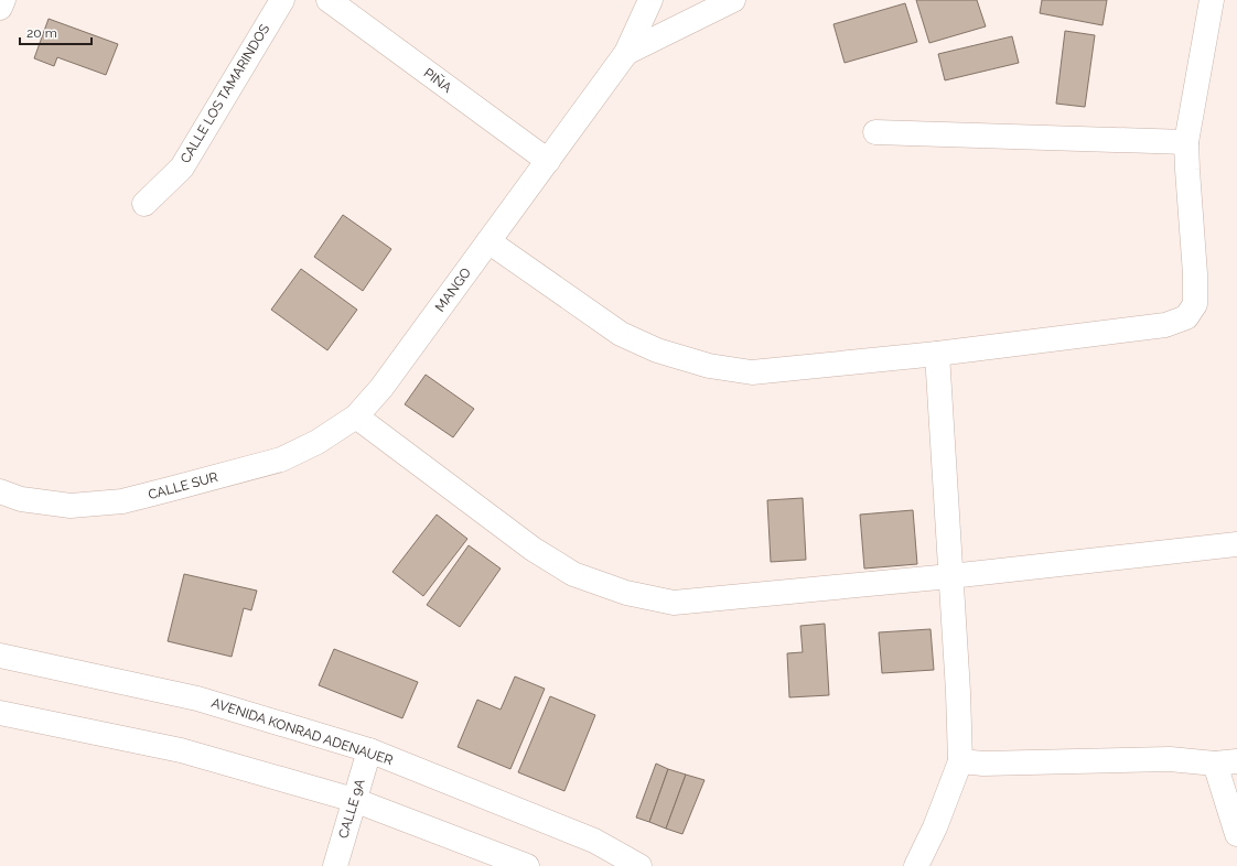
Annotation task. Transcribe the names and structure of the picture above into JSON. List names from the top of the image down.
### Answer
{
  "streets": {
    "street": [
      "PIÑA",
      "CALLE LOS TAMARINDOS",
      "MANGO",
      "CALLE SUR",
      "AVENIDA KONRAD ADENAUER",
      "CALLE 9A"
    ]
  },
  "crossings": [
    ["PIÑA", "MANGO"],
    ["MANGO", "CALLE SUR"],
    ["AVENIDA KONRAD ADENAUER", "CALLE 9A"]
  ],
  "scale_bar": "20 m"
}
